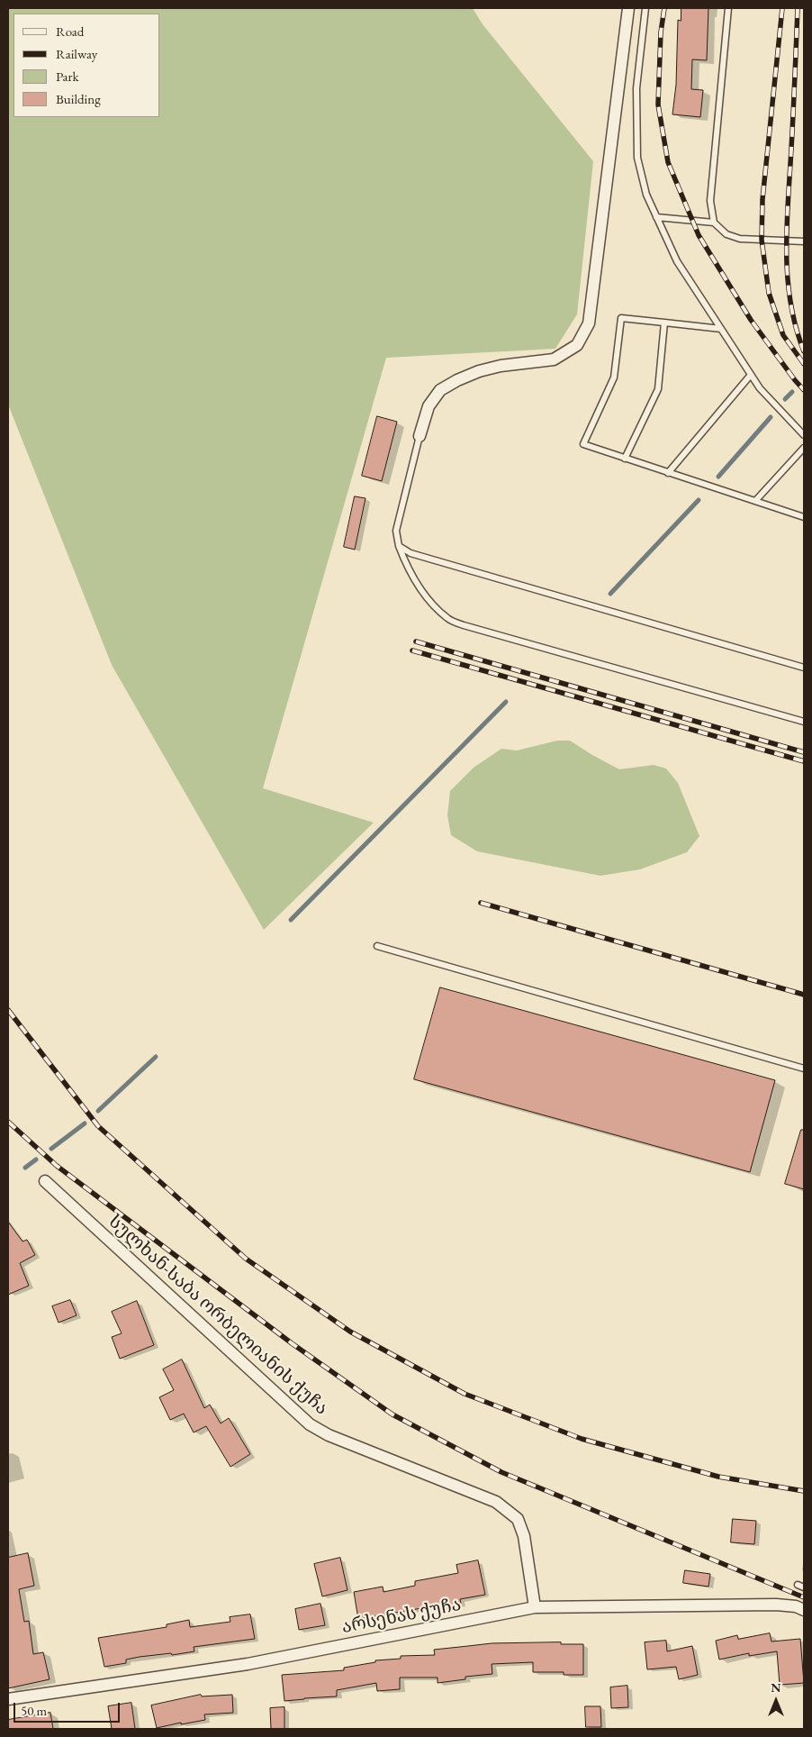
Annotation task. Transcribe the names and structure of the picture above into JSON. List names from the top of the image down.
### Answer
{
  "streets": {
    "street": ["სულხან-საბა ორბელიანის ქუჩა", "არსენას ქუჩა"]
  },
  "crossings": [
    ["სულხან-საბა ორბელიანის ქუჩა", "არსენას ქუჩა"]
  ],
  "legend": [
    "Road",
    "Railway",
    "Park",
    "Building"
  ],
  "scale_bar": "50 m",
  "north": "top"
}
